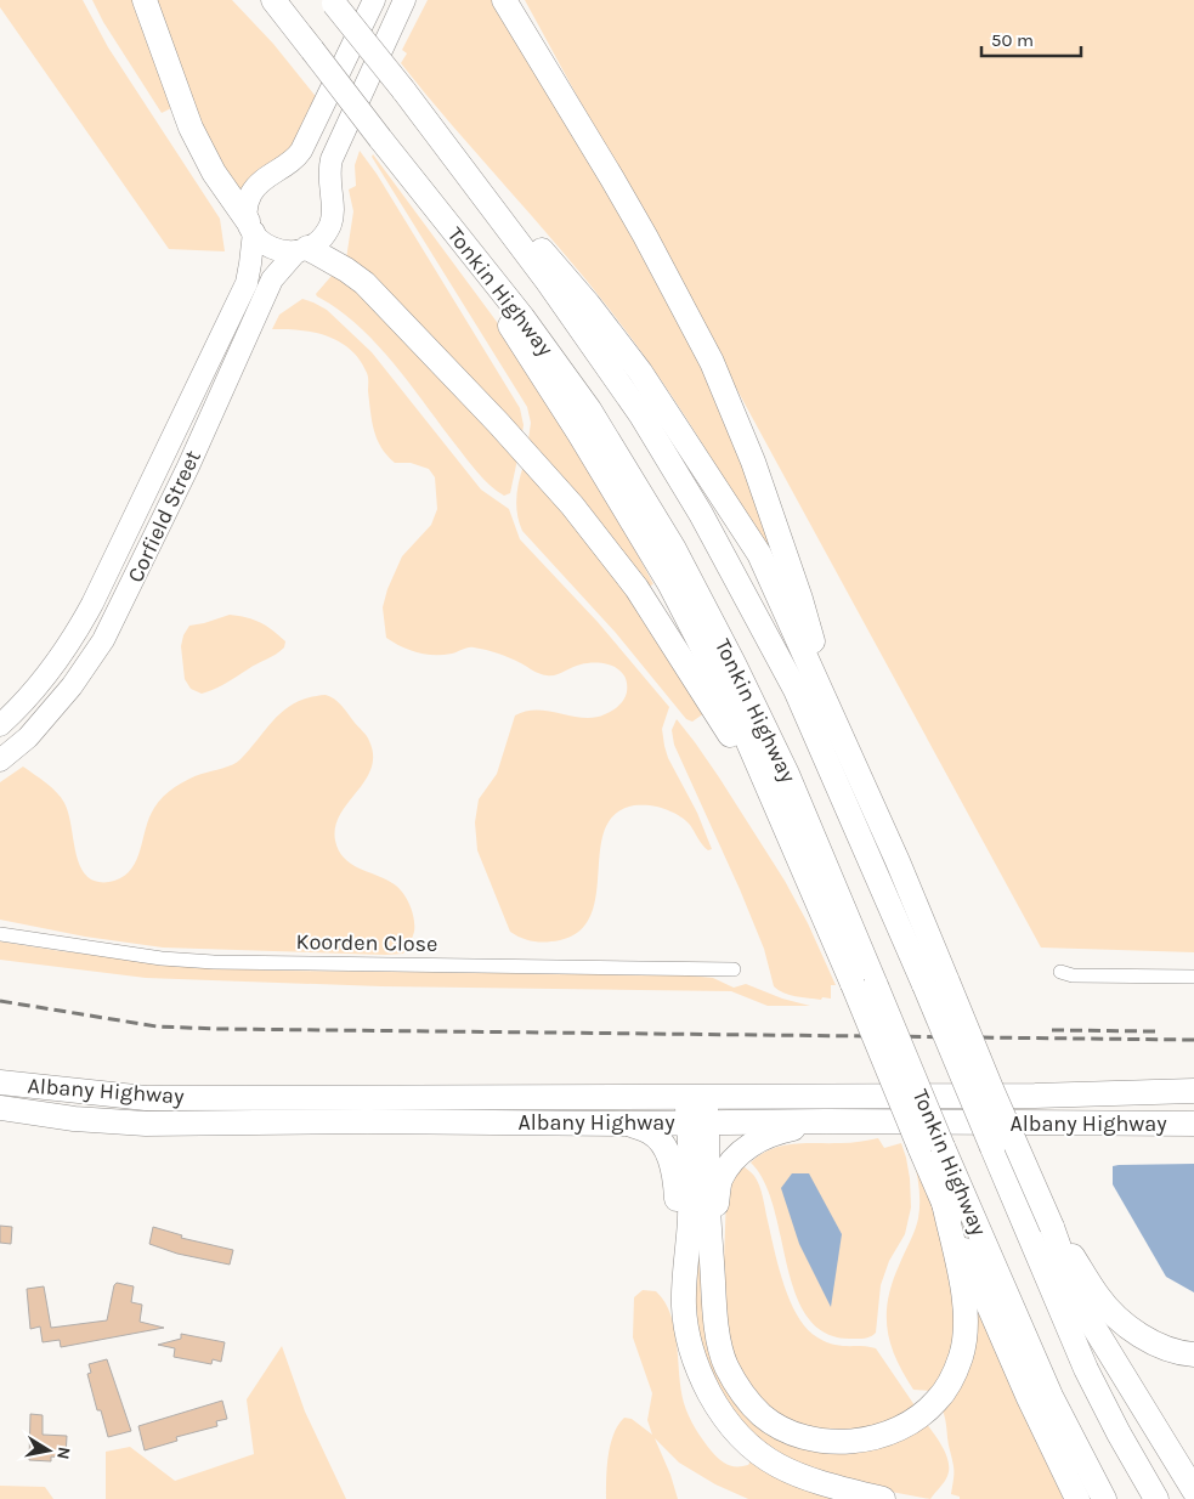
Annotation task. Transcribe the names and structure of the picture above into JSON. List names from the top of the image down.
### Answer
{
  "streets": {
    "highway": ["Tonkin Highway", "Albany Highway"],
    "main road": ["Corfield Street"],
    "street": ["Koorden Close"]
  },
  "scale_bar": "50 m",
  "north": "right"
}
